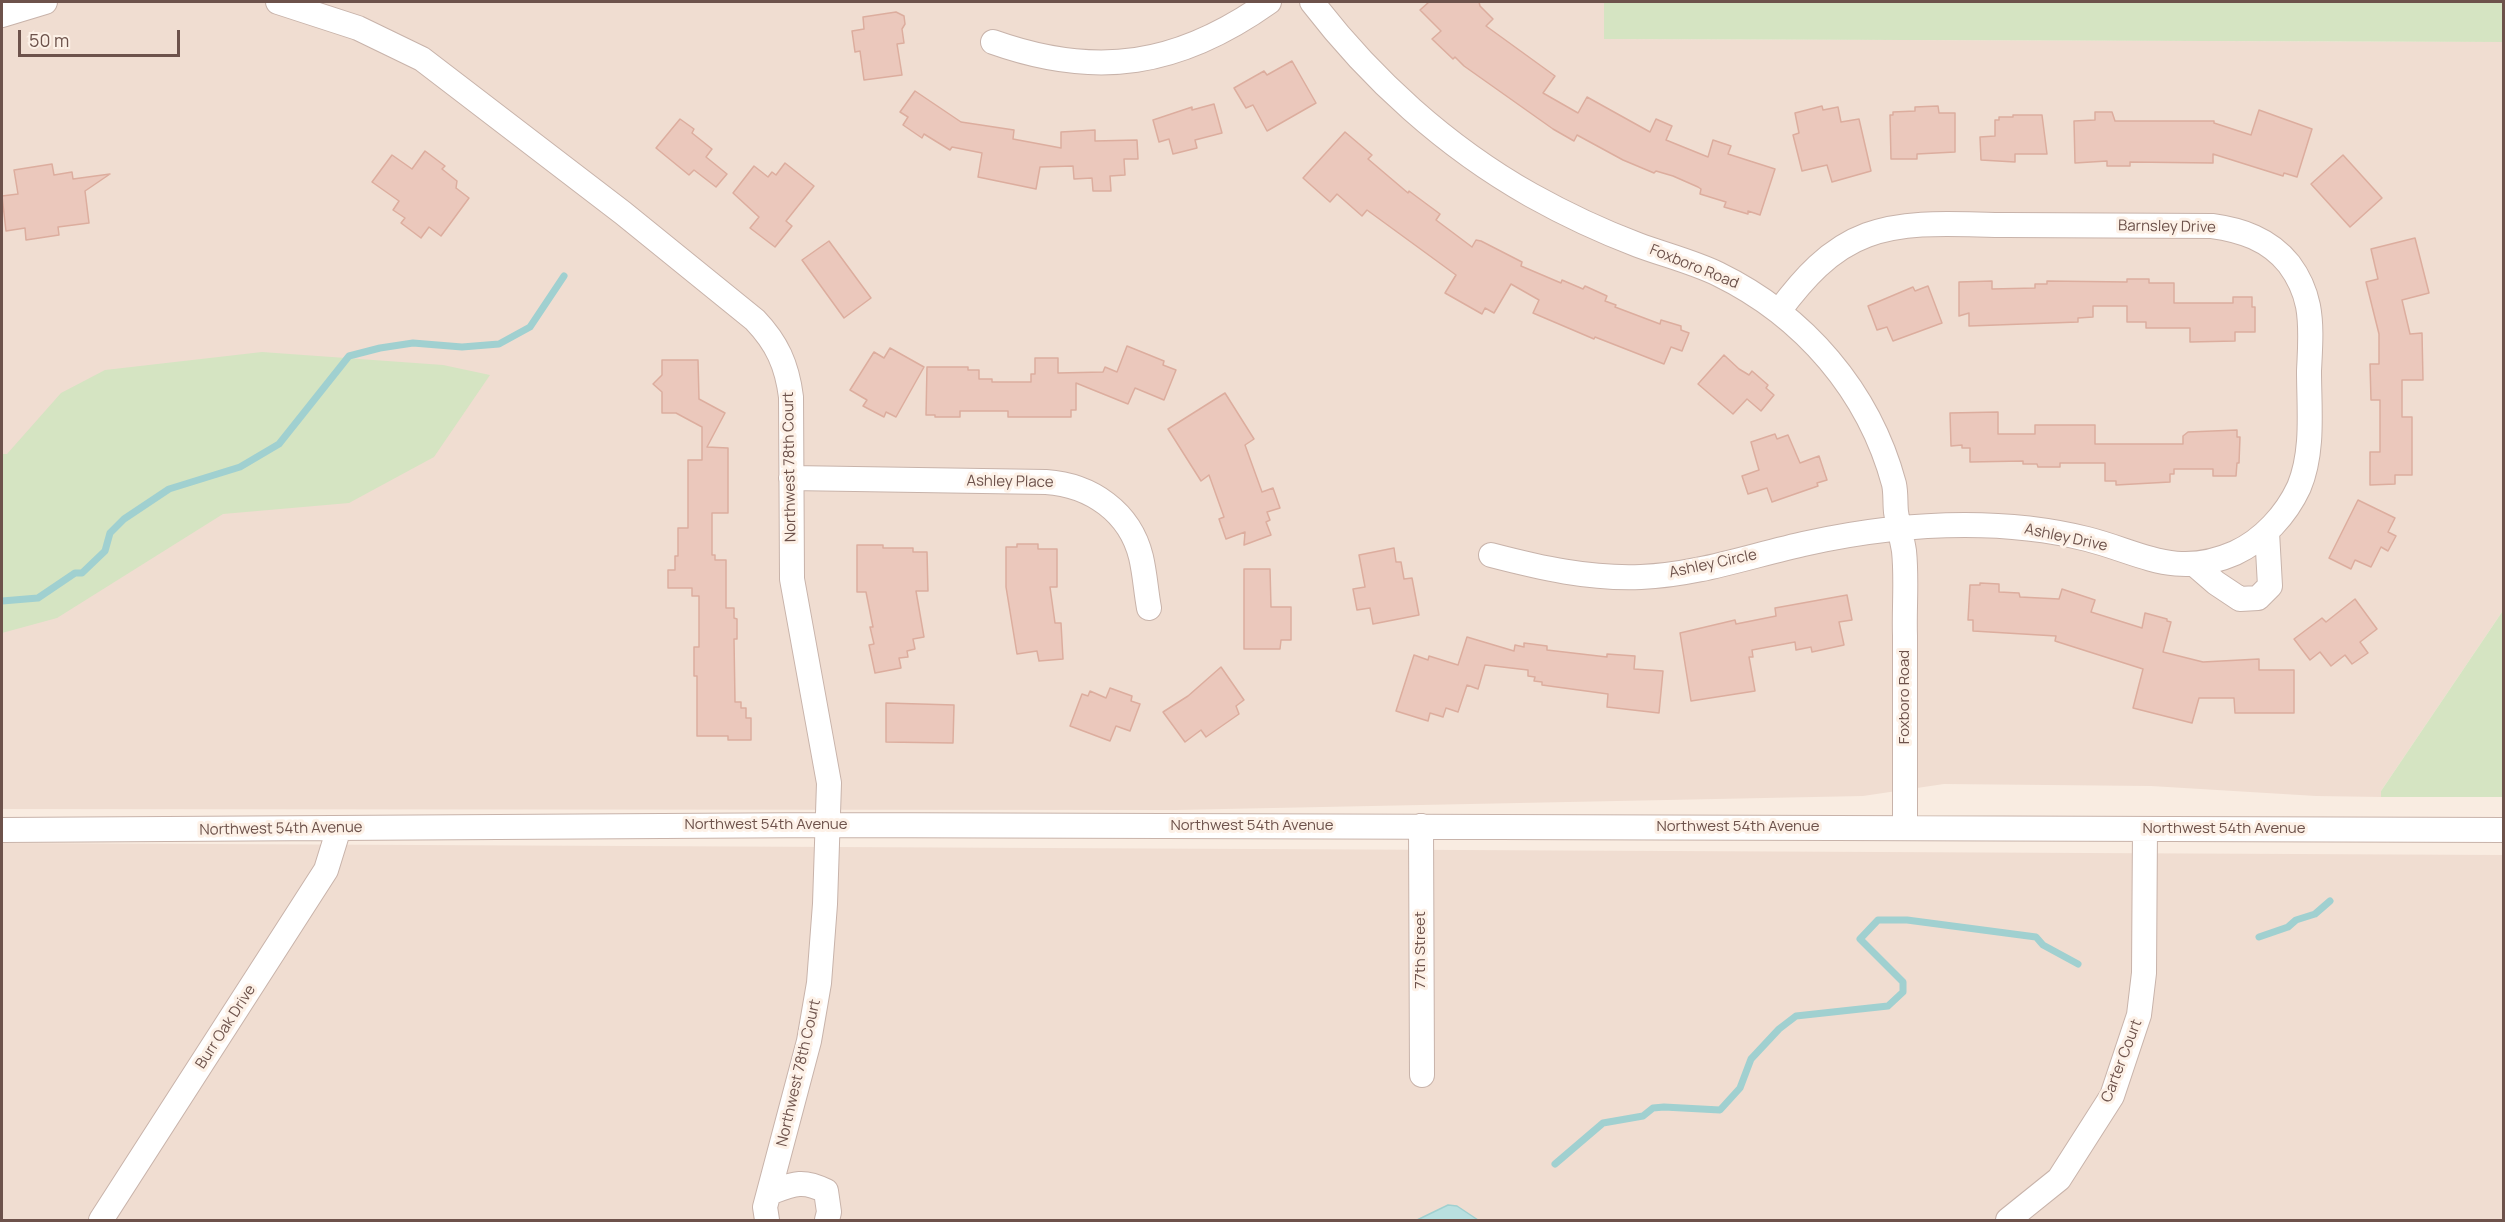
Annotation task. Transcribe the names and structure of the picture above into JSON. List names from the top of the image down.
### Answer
{
  "streets": {
    "street": [
      "Barnsley Drive",
      "Foxboro Road",
      "Northwest 78th Court",
      "Ashley Place",
      "Ashley Drive",
      "Ashley Circle",
      "Northwest 54th Avenue",
      "77th Street",
      "Burr Oak Drive",
      "Carter Court"
    ]
  },
  "crossings": [
    ["Barnsley Drive", "Foxboro Road"],
    ["Barnsley Drive", "Ashley Drive"],
    ["Foxboro Road", "Ashley Drive"],
    ["Foxboro Road", "Ashley Circle"],
    ["Foxboro Road", "Northwest 54th Avenue"],
    ["Northwest 78th Court", "Ashley Place"],
    ["Northwest 78th Court", "Northwest 54th Avenue"],
    ["Ashley Drive", "Ashley Circle"],
    ["Northwest 54th Avenue", "77th Street"],
    ["Northwest 54th Avenue", "Burr Oak Drive"],
    ["Northwest 54th Avenue", "Carter Court"]
  ],
  "scale_bar": "50 m"
}
